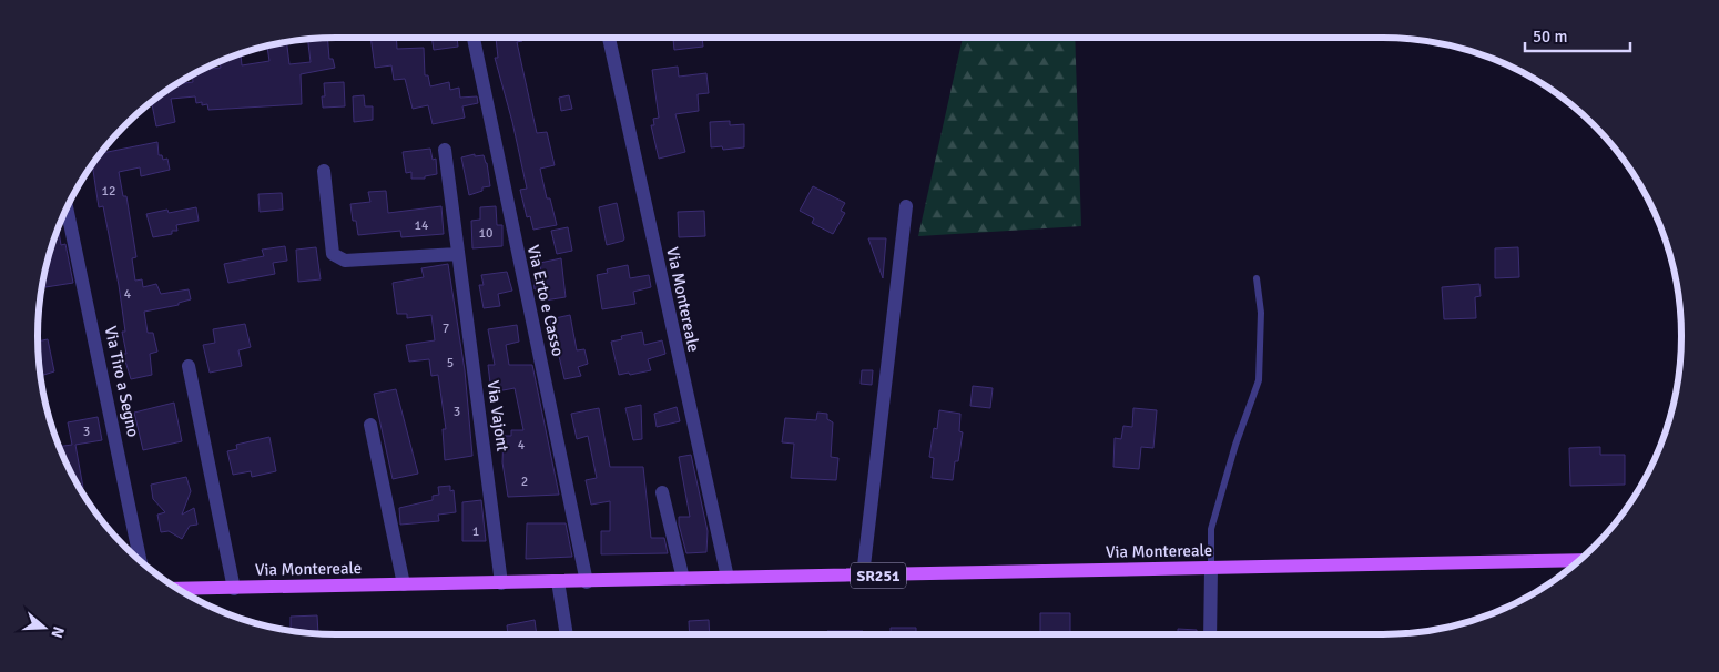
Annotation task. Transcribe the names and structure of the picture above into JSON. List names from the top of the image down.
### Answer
{
  "streets": {
    "main road": ["Via Montereale", "SR251"],
    "street": ["Via Erto e Casso", "Via Tiro a Segno", "Via Vajont"]
  },
  "crossings": [
    ["Via Montereale", "Via Erto e Casso"],
    ["Via Montereale", "Via Vajont"]
  ],
  "house_numbers": [
    "12",
    "14",
    "10",
    "4",
    "7",
    "5",
    "3",
    "3",
    "4",
    "2",
    "1"
  ],
  "scale_bar": "50 m",
  "north": "right"
}
